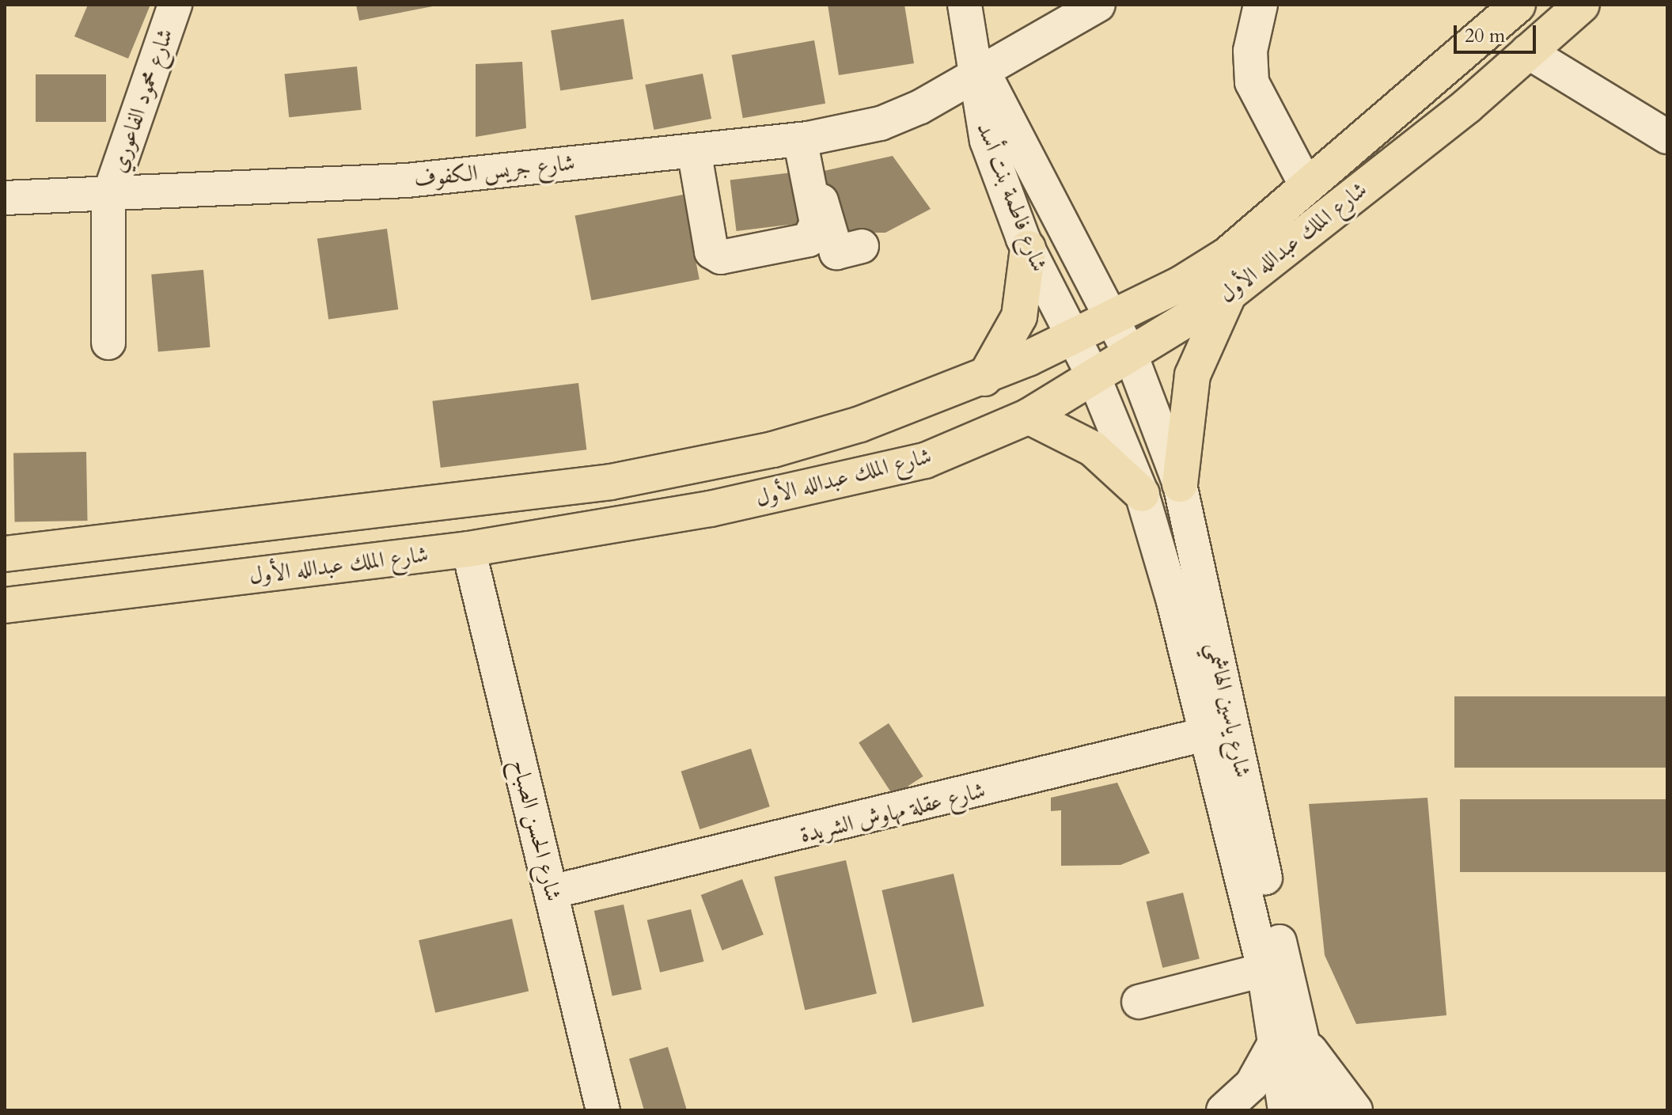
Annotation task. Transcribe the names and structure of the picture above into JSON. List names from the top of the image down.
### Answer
{
  "streets": {
    "main road": ["شارع الملك عبدالله الأول"],
    "street": [
      "شارع محمود الفاعوري",
      "شارع جريس الكفوف",
      "شارع فاطمة بنت أسد",
      "شارع ياسين الهاشمي",
      "شارع عقلة مهاوش الشريدة",
      "شارع الحسن الصباح"
    ]
  },
  "crossings": [
    ["شارع محمود الفاعوري", "شارع جريس الكفوف"],
    ["شارع جريس الكفوف", "شارع فاطمة بنت أسد"],
    ["شارع فاطمة بنت أسد", "شارع الملك عبدالله الأول"],
    ["شارع فاطمة بنت أسد", "شارع ياسين الهاشمي"],
    ["شارع الملك عبدالله الأول", "شارع ياسين الهاشمي"],
    ["شارع الملك عبدالله الأول", "شارع الحسن الصباح"],
    ["شارع ياسين الهاشمي", "شارع عقلة مهاوش الشريدة"],
    ["شارع عقلة مهاوش الشريدة", "شارع الحسن الصباح"]
  ],
  "scale_bar": "20 m"
}
